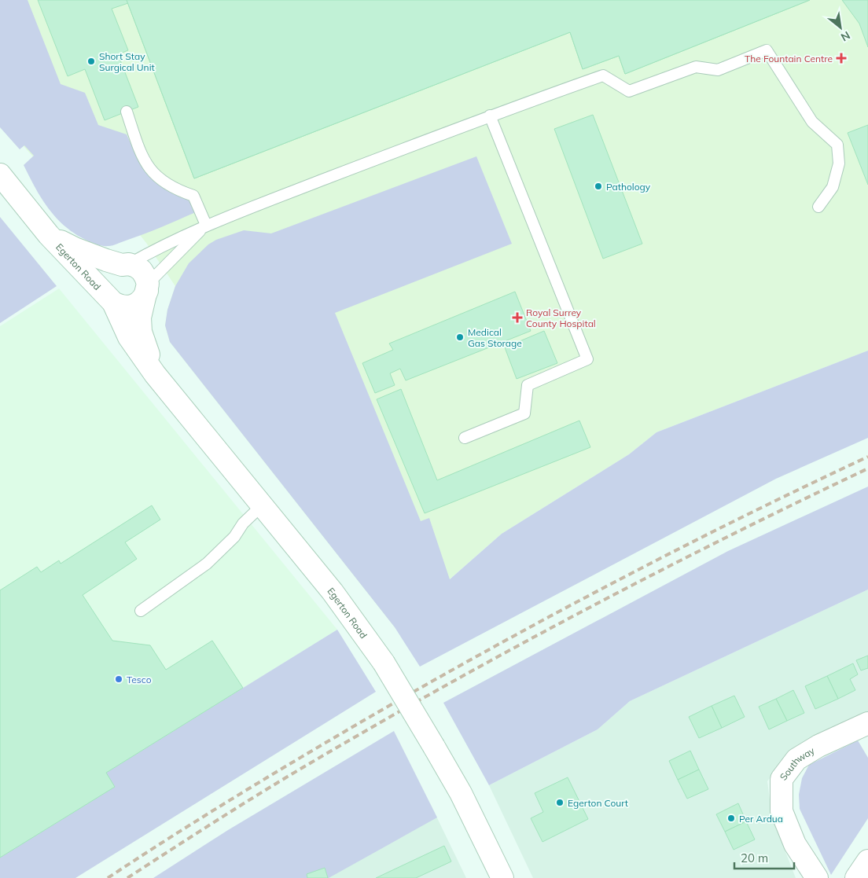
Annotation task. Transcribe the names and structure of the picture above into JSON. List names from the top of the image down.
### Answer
{
  "streets": {
    "street": ["Egerton Road", "Southway"]
  },
  "places": {
    "health": ["The Fountain Centre", "Royal Surrey County Hospital"],
    "other": [
      "Short Stay Surgical Unit",
      "Pathology",
      "Medical Gas Storage",
      "Tesco",
      "Egerton Court",
      "Per Ardua"
    ]
  },
  "scale_bar": "20 m",
  "north": "bottom right"
}
